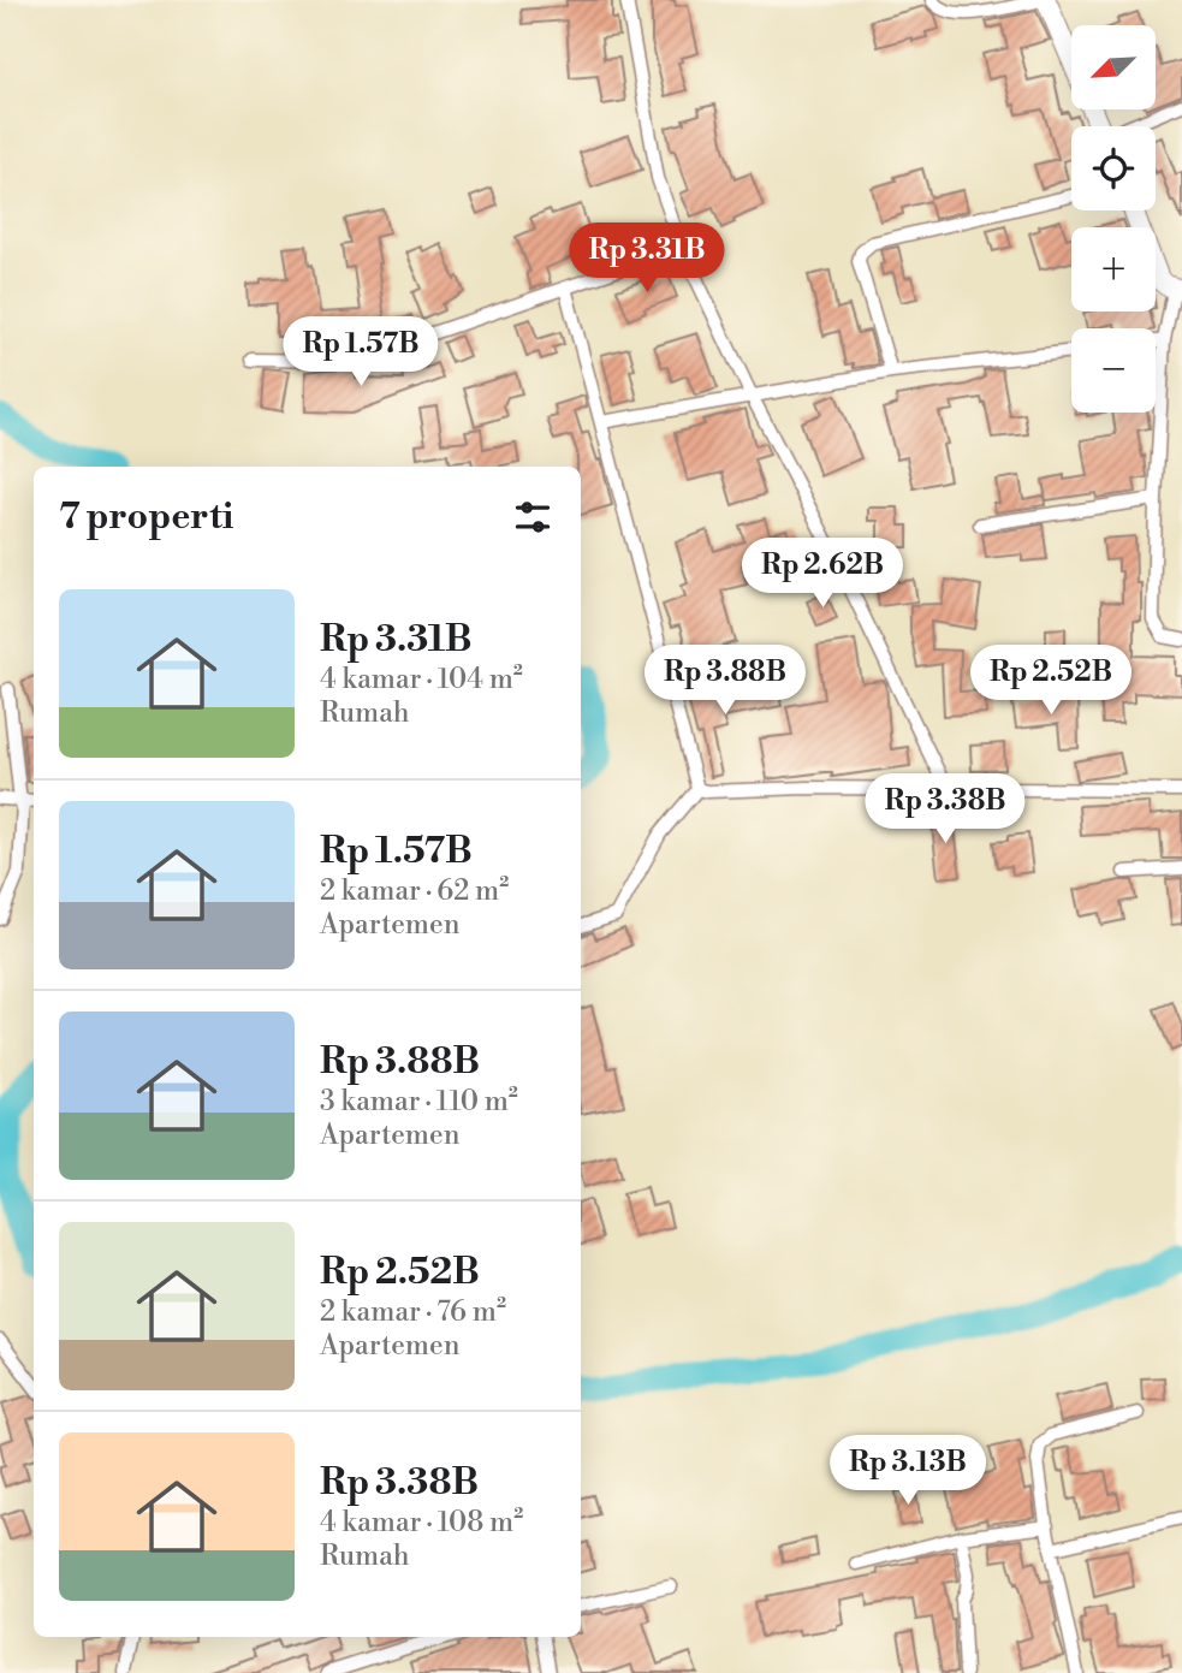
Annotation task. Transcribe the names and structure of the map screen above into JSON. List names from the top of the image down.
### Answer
{
  "north": "bottom left",
  "page": {
    "map_buttons": ["+", "−"],
    "price": [
      "Rp 3.31B",
      "Rp 1.57B",
      "Rp 2.62B",
      "Rp 3.88B",
      "Rp 2.52B",
      "Rp 3.38B",
      "Rp 3.13B"
    ],
    "heading": "7 properti",
    "list": [
      {
        "name": "Rp 3.31B",
        "note": "4 kamar · 104 m² · Rumah"
      },
      {
        "name": "Rp 1.57B",
        "note": "2 kamar · 62 m² · Apartemen"
      },
      {
        "name": "Rp 3.88B",
        "note": "3 kamar · 110 m² · Apartemen"
      },
      {
        "name": "Rp 2.52B",
        "note": "2 kamar · 76 m² · Apartemen"
      },
      {
        "name": "Rp 3.38B",
        "note": "4 kamar · 108 m² · Rumah"
      }
    ]
  }
}
